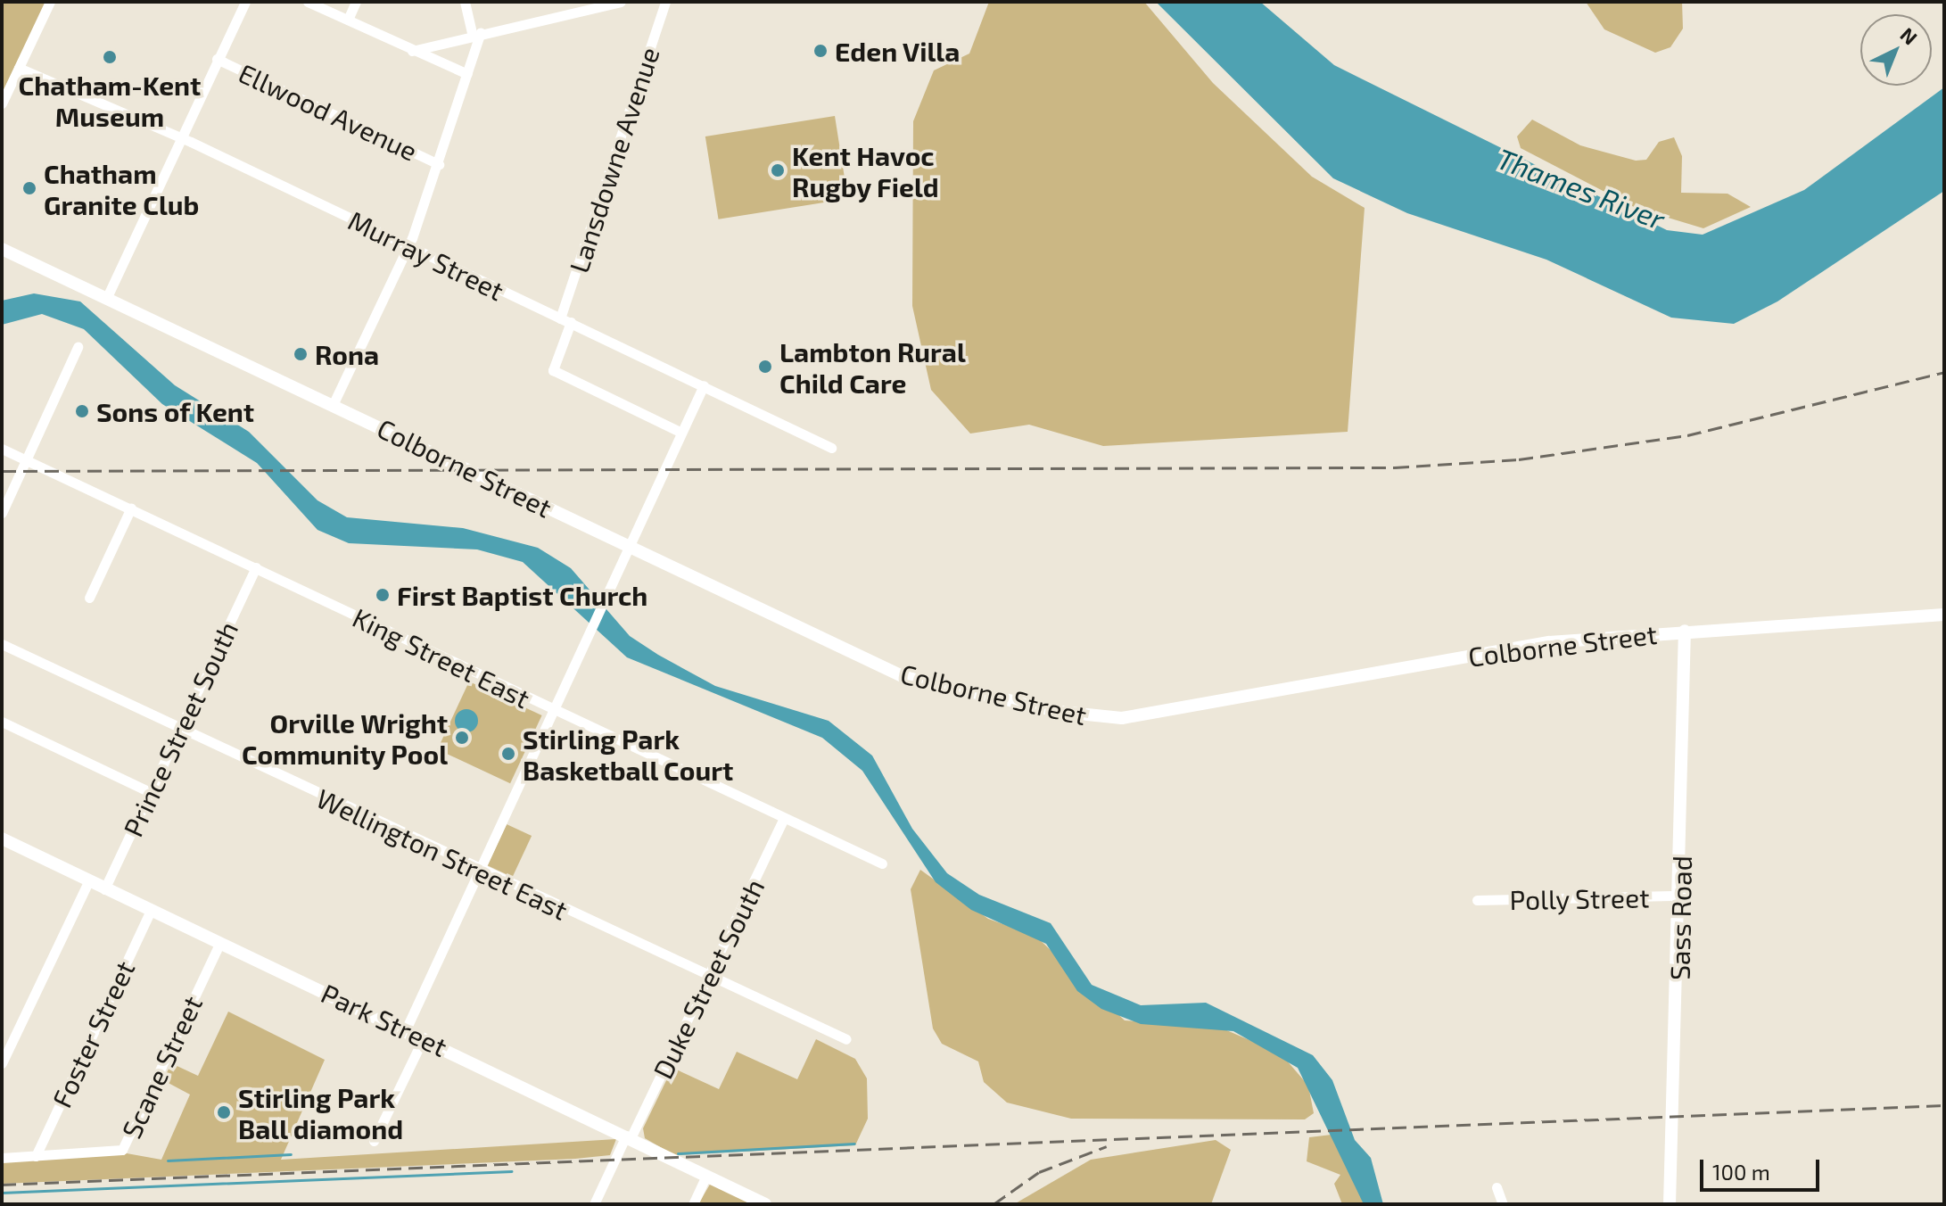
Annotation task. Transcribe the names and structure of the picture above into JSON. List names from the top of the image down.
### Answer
{
  "streets": {
    "street": [
      "Ellwood Avenue",
      "Lansdowne Avenue",
      "Murray Street",
      "Colborne Street",
      "King Street East",
      "Prince Street South",
      "Wellington Street East",
      "Polly Street",
      "Sass Road",
      "Duke Street South",
      "Park Street",
      "Foster Street",
      "Scane Street"
    ]
  },
  "crossings": [
    ["Lansdowne Avenue", "Murray Street"],
    ["Colborne Street", "Sass Road"],
    ["King Street East", "Prince Street South"],
    ["King Street East", "Duke Street South"],
    ["Prince Street South", "Wellington Street East"],
    ["Prince Street South", "Park Street"],
    ["Wellington Street East", "Duke Street South"],
    ["Polly Street", "Sass Road"],
    ["Duke Street South", "Park Street"],
    ["Park Street", "Foster Street"],
    ["Park Street", "Scane Street"],
    ["Foster Street", "Scane Street"]
  ],
  "water": ["Thames River"],
  "places": [
    "Eden Villa",
    "Chatham-Kent Museum",
    "Kent Havoc Rugby Field",
    "Chatham Granite Club",
    "Rona",
    "Lambton Rural Child Care",
    "Sons of Kent",
    "First Baptist Church",
    "Orville Wright Community Pool",
    "Stirling Park Basketball Court",
    "Stirling Park Ball diamond"
  ],
  "scale_bar": "100 m",
  "north": "top right"
}
